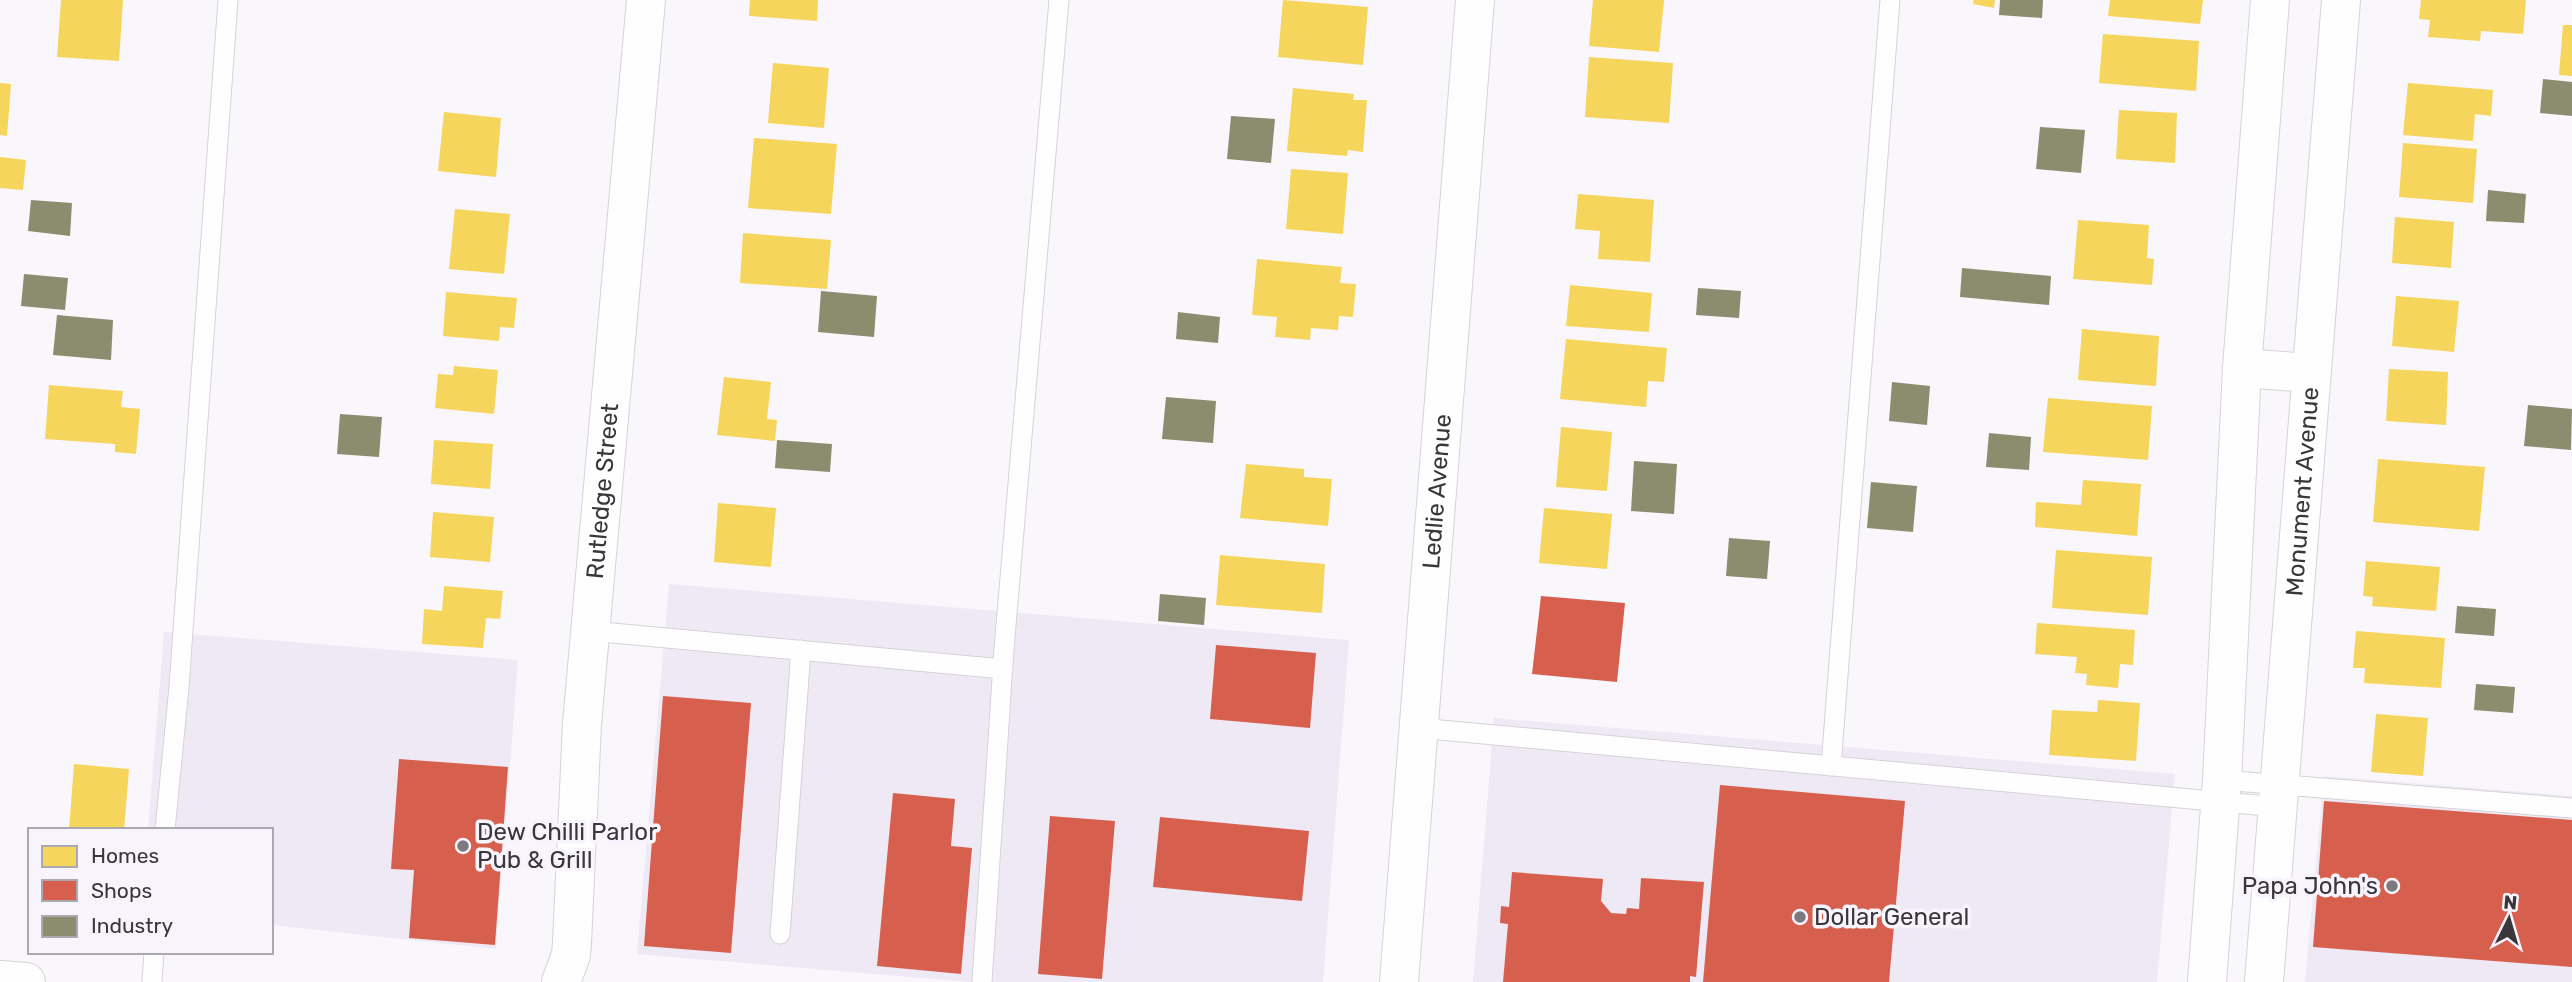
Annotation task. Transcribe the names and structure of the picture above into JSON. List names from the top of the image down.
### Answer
{
  "streets": {
    "street": ["Ledlie Avenue", "Monument Avenue", "Rutledge Street"]
  },
  "places": ["Dew Chilli Parlor Pub & Grill", "Papa John's", "Dollar General"],
  "legend": ["Homes", "Shops", "Industry"],
  "north": "top"
}
